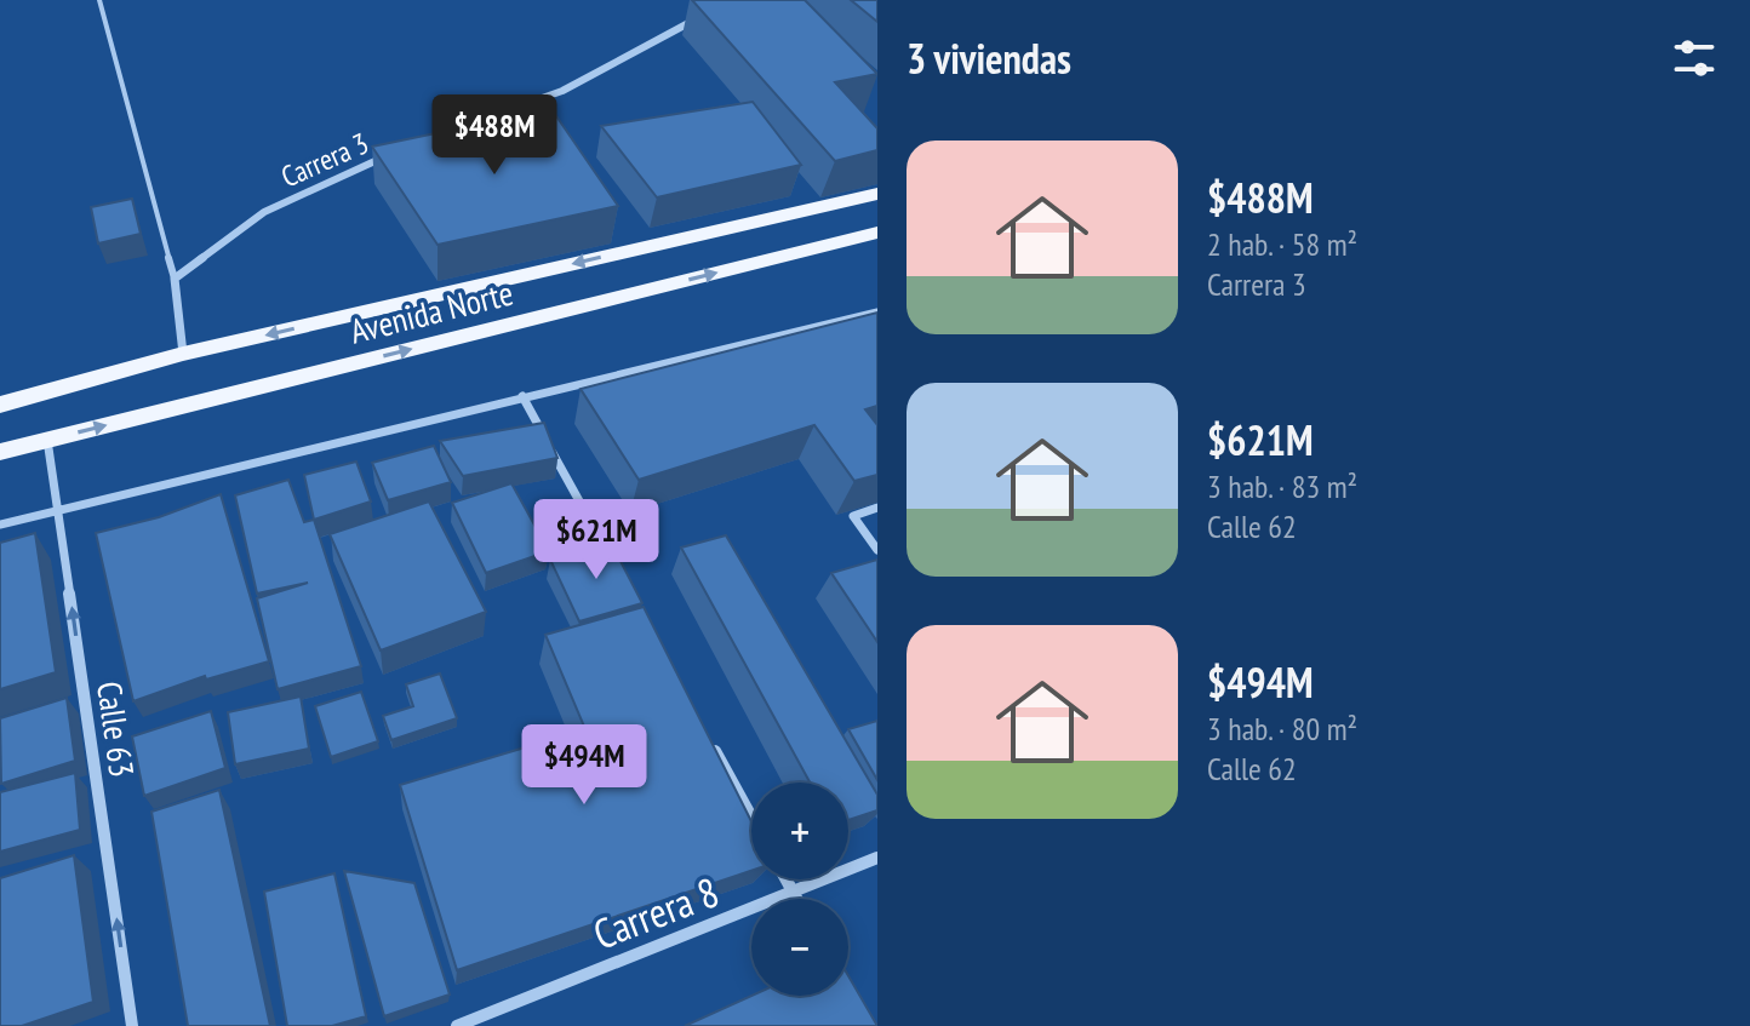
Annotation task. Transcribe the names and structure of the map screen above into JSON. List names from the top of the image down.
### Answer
{
  "streets": {
    "main road": ["Avenida Norte"],
    "street": ["Carrera 3", "Calle 63", "Carrera 8"]
  },
  "crossings": [
    ["Avenida Norte", "Calle 63"]
  ],
  "one_way": ["Calle 63"],
  "page": {
    "heading": "3 viviendas",
    "price": ["$488M", "$621M", "$494M"],
    "list": [
      {
        "name": "$488M",
        "note": "2 hab. · 58 m² · Carrera 3"
      },
      {
        "name": "$621M",
        "note": "3 hab. · 83 m² · Calle 62"
      },
      {
        "name": "$494M",
        "note": "3 hab. · 80 m² · Calle 62"
      }
    ],
    "map_buttons": ["+", "−"]
  }
}
